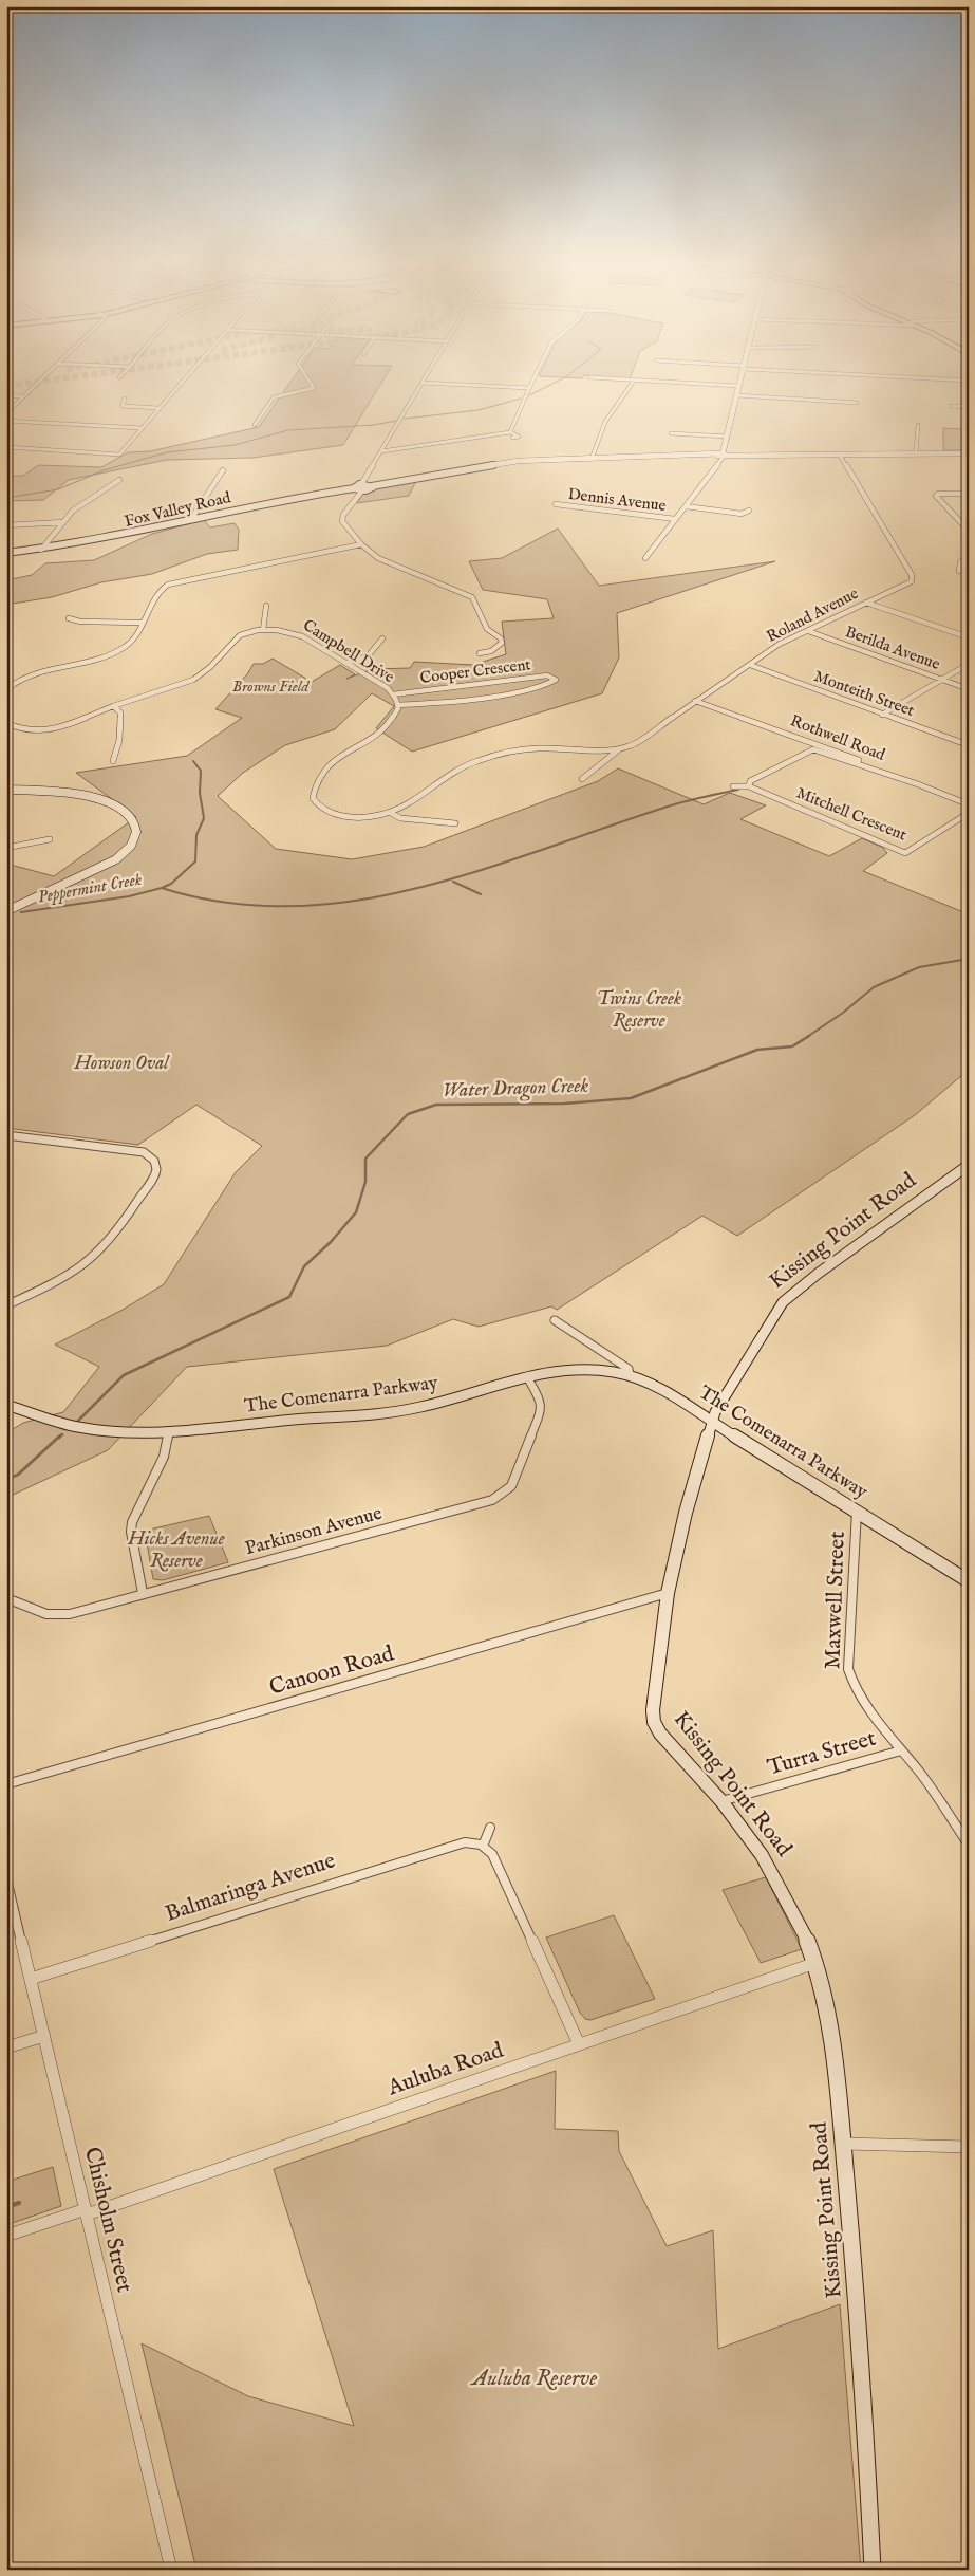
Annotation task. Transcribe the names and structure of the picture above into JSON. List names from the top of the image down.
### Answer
{
  "streets": {
    "main road": ["Fox Valley Road", "Kissing Point Road", "The Comenarra Parkway"],
    "street": [
      "Dennis Avenue",
      "Roland Avenue",
      "Berilda Avenue",
      "Campbell Drive",
      "Cooper Crescent",
      "Monteith Street",
      "Rothwell Road",
      "Mitchell Crescent",
      "Parkinson Avenue",
      "Maxwell Street",
      "Canoon Road",
      "Turra Street",
      "Balmaringa Avenue",
      "Auluba Road",
      "Chisholm Street"
    ]
  },
  "crossings": [
    ["Roland Avenue", "Berilda Avenue"],
    ["Roland Avenue", "Campbell Drive"],
    ["Roland Avenue", "Monteith Street"],
    ["Roland Avenue", "Rothwell Road"],
    ["Campbell Drive", "Cooper Crescent"],
    ["Rothwell Road", "Mitchell Crescent"],
    ["Kissing Point Road", "The Comenarra Parkway"],
    ["Kissing Point Road", "Canoon Road"],
    ["Kissing Point Road", "Turra Street"],
    ["Kissing Point Road", "Auluba Road"],
    ["The Comenarra Parkway", "Parkinson Avenue"],
    ["The Comenarra Parkway", "Maxwell Street"],
    ["Maxwell Street", "Turra Street"],
    ["Balmaringa Avenue", "Chisholm Street"],
    ["Auluba Road", "Chisholm Street"]
  ],
  "water": ["Peppermint Creek", "Water Dragon Creek"],
  "parks": [
    "Browns Field",
    "Twins Creek Reserve",
    "Howson Oval",
    "Hicks Avenue Reserve",
    "Auluba Reserve"
  ]
}
